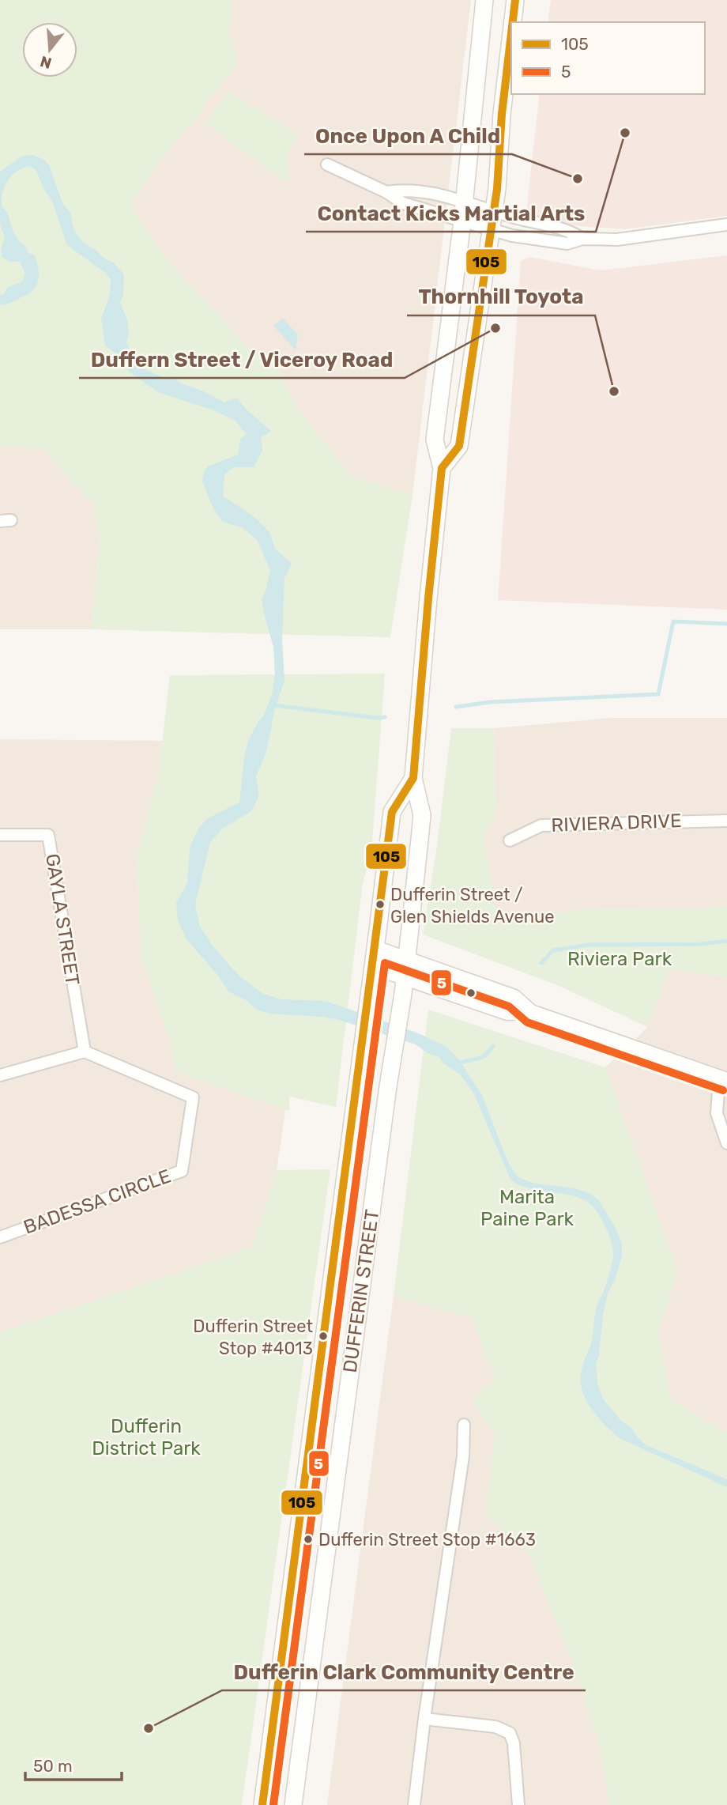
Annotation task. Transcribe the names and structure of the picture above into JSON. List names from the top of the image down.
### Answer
{
  "streets": {
    "main road": ["DUFFERIN STREET"],
    "street": ["RIVIERA DRIVE", "GAYLA STREET", "BADESSA CIRCLE"]
  },
  "crossings": [
    ["GAYLA STREET", "BADESSA CIRCLE"]
  ],
  "parks": ["Riviera Park", "Marita Paine Park", "Dufferin District Park"],
  "places": [
    "Contact Kicks Martial Arts",
    "Once Upon A Child",
    "Duffern Street / Viceroy Road",
    "Thornhill Toyota",
    "Dufferin Street / Glen Shields Avenue",
    "Dufferin Street Stop #4013",
    "Dufferin Street Stop #1663",
    "Dufferin Clark Community Centre"
  ],
  "lines": ["transit line 105", "transit line 5"],
  "legend": ["105", "5"],
  "scale_bar": "50 m",
  "north": "bottom"
}
